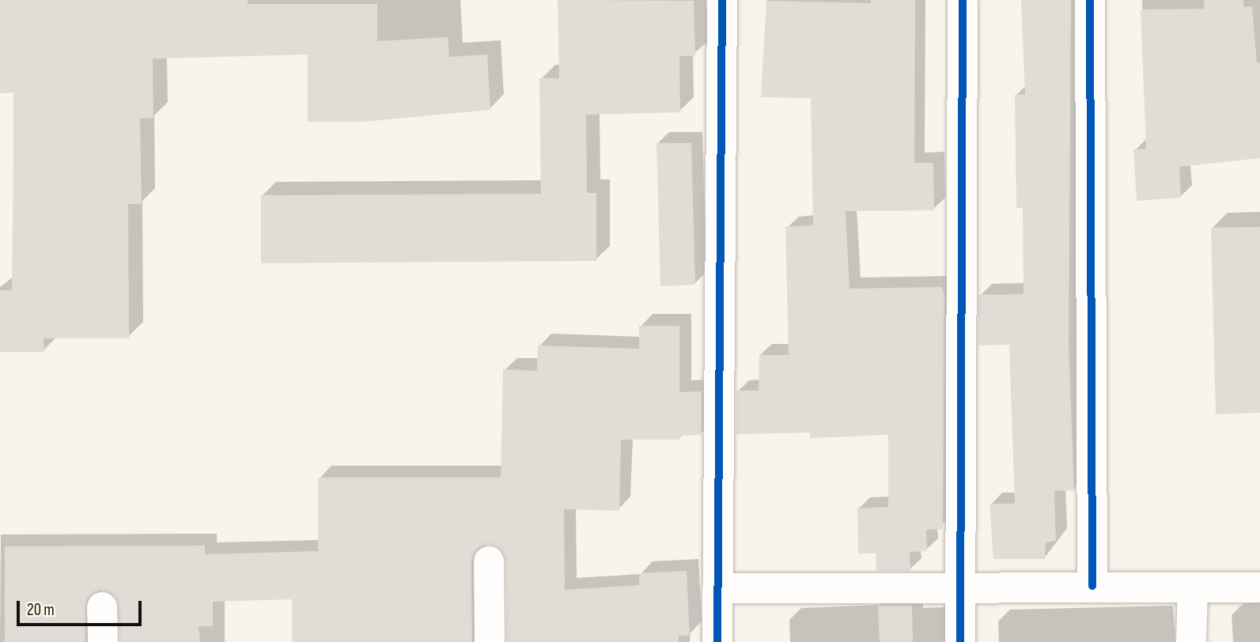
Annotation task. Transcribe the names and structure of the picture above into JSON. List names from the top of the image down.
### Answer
{
  "scale_bar": "20 m"
}
